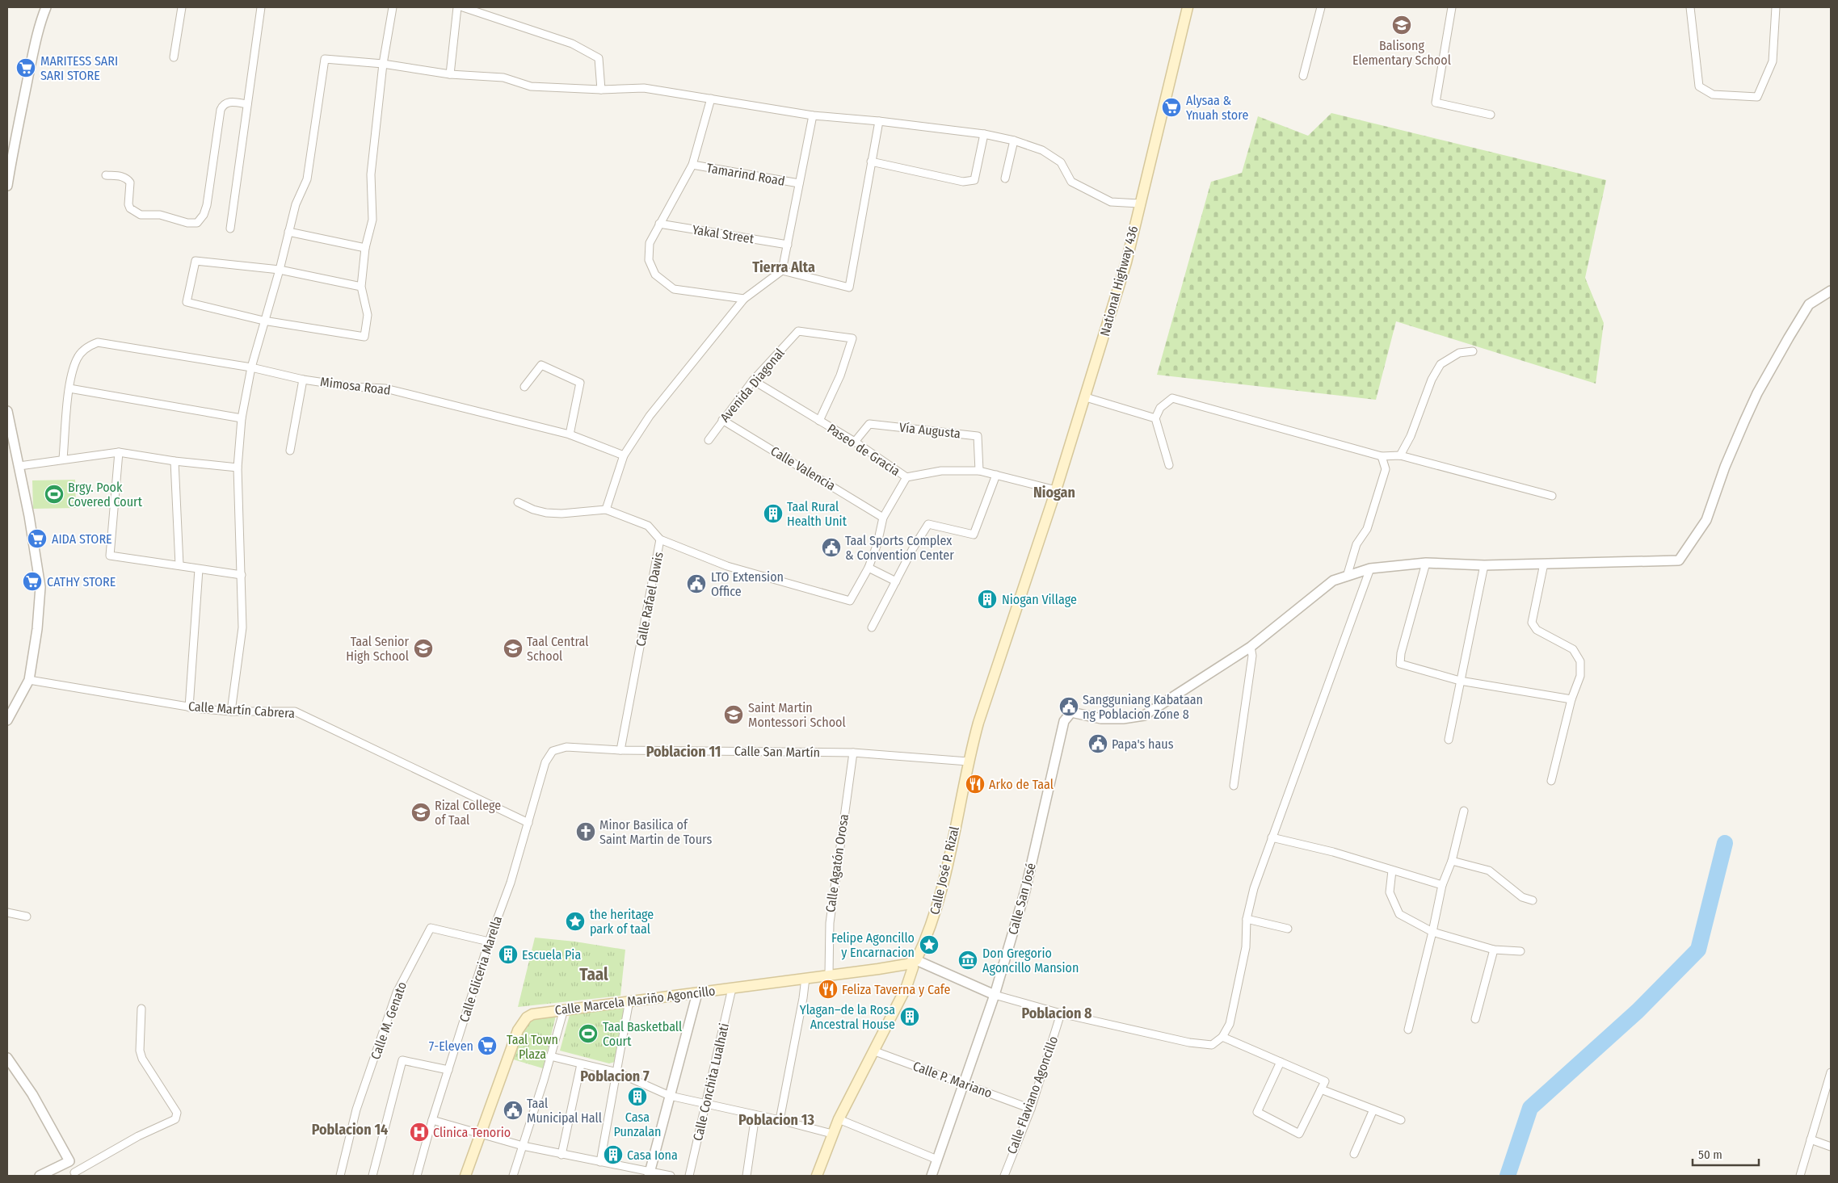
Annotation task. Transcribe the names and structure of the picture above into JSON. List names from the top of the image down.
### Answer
{
  "streets": {
    "main road": ["National Highway 436", "Calle José P. Rizal", "Calle Marcela Mariño Agoncillo"],
    "street": [
      "Tamarind Road",
      "Yakal Street",
      "Avenida Diagonal",
      "Mimosa Road",
      "Vía Augusta",
      "Paseo de Gracia",
      "Calle Valencia",
      "Calle Rafael Dawis",
      "Calle Martín Cabrera",
      "Calle San Martín",
      "Calle Agatón Orosa",
      "Calle San José",
      "Calle Gliceria Marella",
      "Calle M. Genato",
      "Calle P. Mariano",
      "Calle Conchita Lualhati",
      "Calle Flaviano Agoncillo"
    ]
  },
  "crossings": [
    ["National Highway 436", "Paseo de Gracia"],
    ["National Highway 436", "Calle José P. Rizal"],
    ["Avenida Diagonal", "Paseo de Gracia"],
    ["Avenida Diagonal", "Calle Valencia"],
    ["Vía Augusta", "Paseo de Gracia"],
    ["Paseo de Gracia", "Calle Rafael Dawis"],
    ["Calle Valencia", "Calle Rafael Dawis"],
    ["Calle Rafael Dawis", "Calle San Martín"],
    ["Calle Martín Cabrera", "Calle Gliceria Marella"],
    ["Calle San Martín", "Calle Agatón Orosa"],
    ["Calle San Martín", "Calle José P. Rizal"],
    ["Calle San Martín", "Calle Gliceria Marella"],
    ["Calle Agatón Orosa", "Calle Marcela Mariño Agoncillo"],
    ["Calle José P. Rizal", "Calle Marcela Mariño Agoncillo"],
    ["Calle José P. Rizal", "Calle P. Mariano"],
    ["Calle San José", "Calle P. Mariano"],
    ["Calle Gliceria Marella", "Calle M. Genato"],
    ["Calle Marcela Mariño Agoncillo", "Calle Conchita Lualhati"],
    ["Calle P. Mariano", "Calle Flaviano Agoncillo"]
  ],
  "districts": [
    "Tierra Alta",
    "Niogan",
    "Poblacion 11",
    "Taal",
    "Poblacion 8",
    "Poblacion 7",
    "Poblacion 13",
    "Poblacion 14"
  ],
  "parks": ["Taal Town Plaza"],
  "places": {
    "school or university": [
      "Balisong Elementary School",
      "Taal Senior High School",
      "Taal Central School",
      "Saint Martin Montessori School",
      "Rizal College of Taal"
    ],
    "supermarket": [
      "MARITESS SARI SARI STORE",
      "Alysaa & Ynuah store",
      "AIDA STORE",
      "CATHY STORE",
      "7-Eleven"
    ],
    "sports": ["Brgy. Pook Covered Court", "Taal Basketball Court"],
    "building": [
      "Taal Rural Health Unit",
      "Niogan Village",
      "Escuela Pia",
      "Ylagan–de la Rosa Ancestral House",
      "Casa Punzalan",
      "Casa Iona"
    ],
    "public building": [
      "Taal Sports Complex & Convention Center",
      "LTO Extension Office",
      "Sangguniang Kabataan ng Poblacion Zone 8",
      "Papa's haus",
      "Taal Municipal Hall"
    ],
    "restaurant": ["Arko de Taal", "Feliza Taverna y Cafe"],
    "church": ["Minor Basilica of Saint Martin de Tours"],
    "place": ["the heritage park of taal", "Felipe Agoncillo y Encarnacion"],
    "museum": ["Don Gregorio Agoncillo Mansion"],
    "hospital": ["Clinica Tenorio"]
  },
  "scale_bar": "50 m"
}
